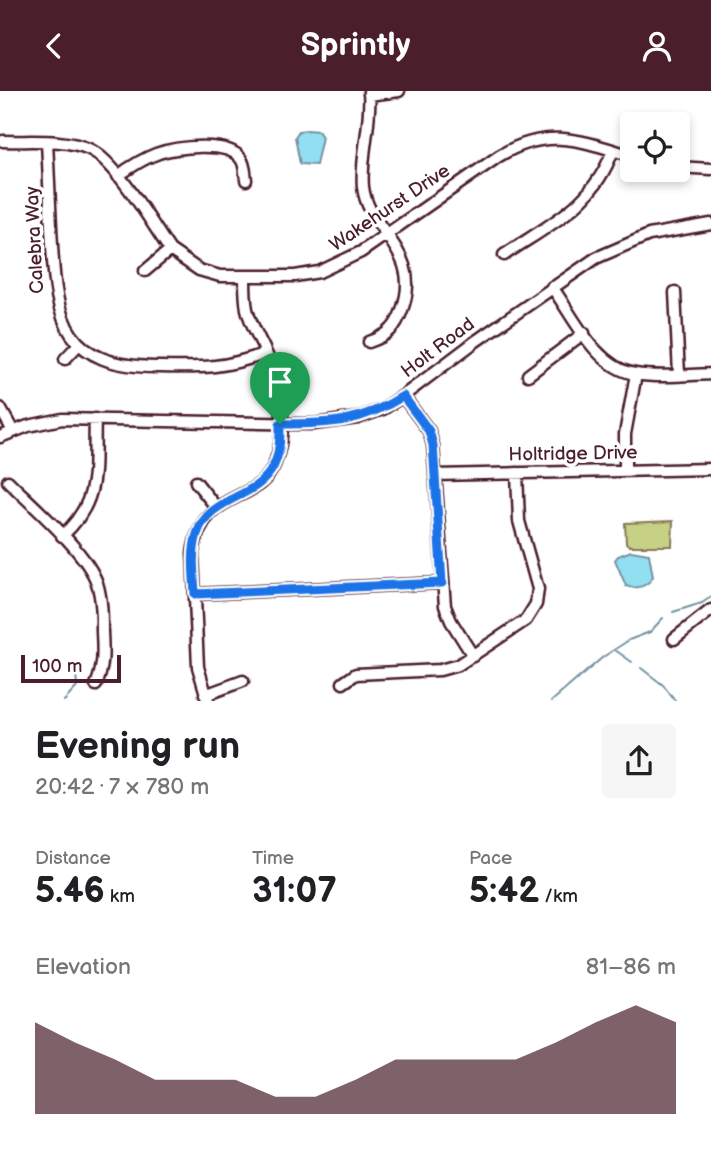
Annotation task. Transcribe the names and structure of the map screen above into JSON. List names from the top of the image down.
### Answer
{
  "streets": {
    "street": [
      "Wakehurst Drive",
      "Calebra Way",
      "Holt Road",
      "Holtridge Drive"
    ]
  },
  "crossings": [
    ["Wakehurst Drive", "Calebra Way"]
  ],
  "scale_bar": "100 m",
  "page": {
    "header": "Sprintly",
    "scale": "100 m",
    "heading": ["Evening run", "20:42 · 7 × 780 m"],
    "stats": [
      ["Distance", "5.46 km"],
      ["Time", "31:07"],
      ["Pace", "5:42 /km"]
    ],
    "chart": ["Elevation", "81–86 m"]
  }
}
